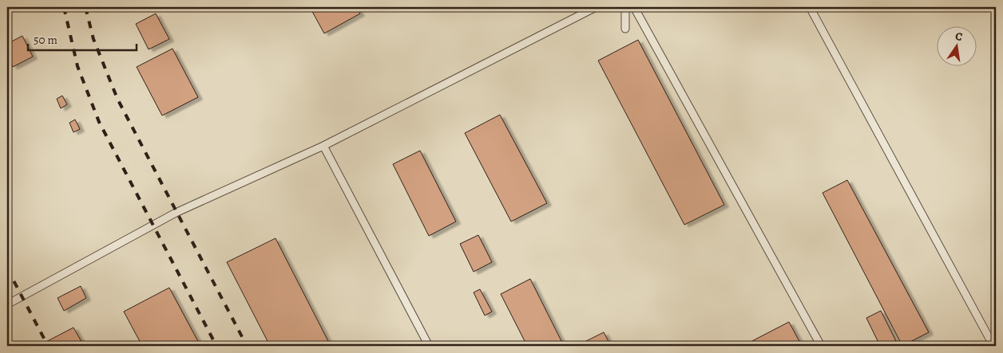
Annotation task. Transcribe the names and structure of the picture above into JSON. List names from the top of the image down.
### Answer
{
  "scale_bar": "50 m",
  "north": "top"
}
